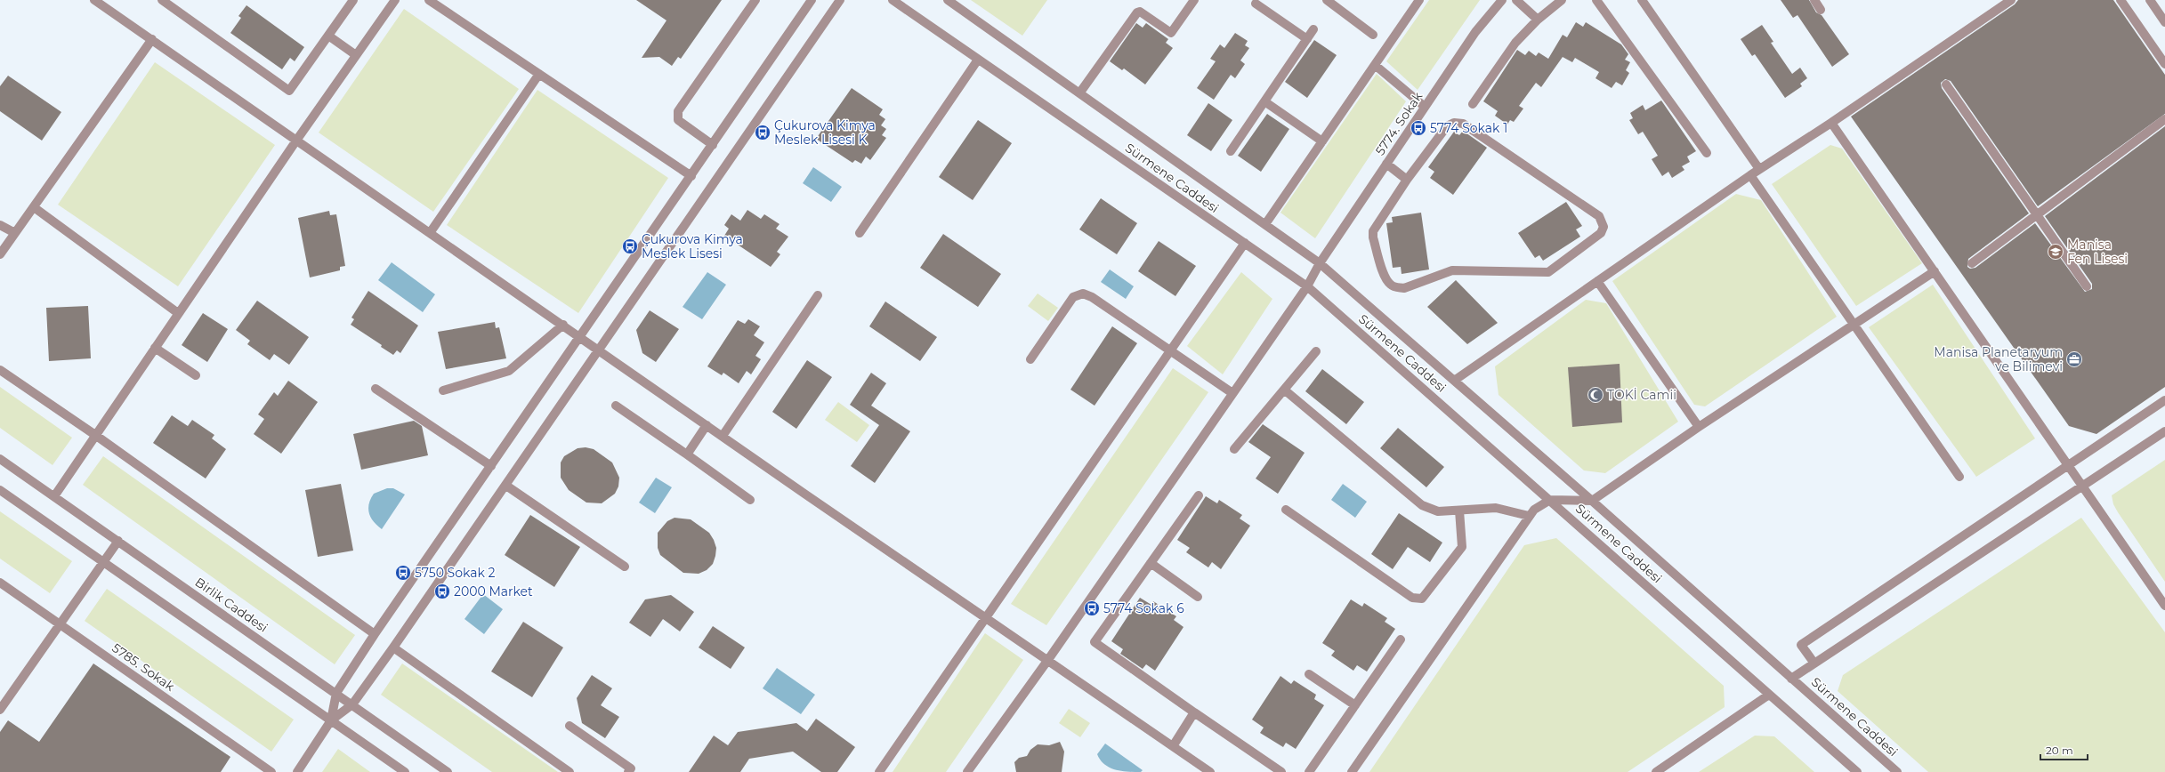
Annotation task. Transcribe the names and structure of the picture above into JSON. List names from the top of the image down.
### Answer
{
  "streets": {
    "street": [
      "5774. Sokak",
      "Sürmene Caddesi",
      "Birlik Caddesi",
      "5785. Sokak"
    ]
  },
  "crossings": [
    ["5774. Sokak", "Sürmene Caddesi"]
  ],
  "places": {
    "bus stop": [
      "5774 Sokak 1",
      "Çukurova Kimya Meslek Lisesi K",
      "Çukurova Kimya Meslek Lisesi",
      "5750 Sokak 2",
      "2000 Market",
      "5774 Sokak 6"
    ],
    "school or university": ["Manisa Fen Lisesi"],
    "office": ["Manisa Planetaryum ve Bilimevi"],
    "mosque": ["TOKİ Camii"]
  },
  "scale_bar": "20 m"
}
